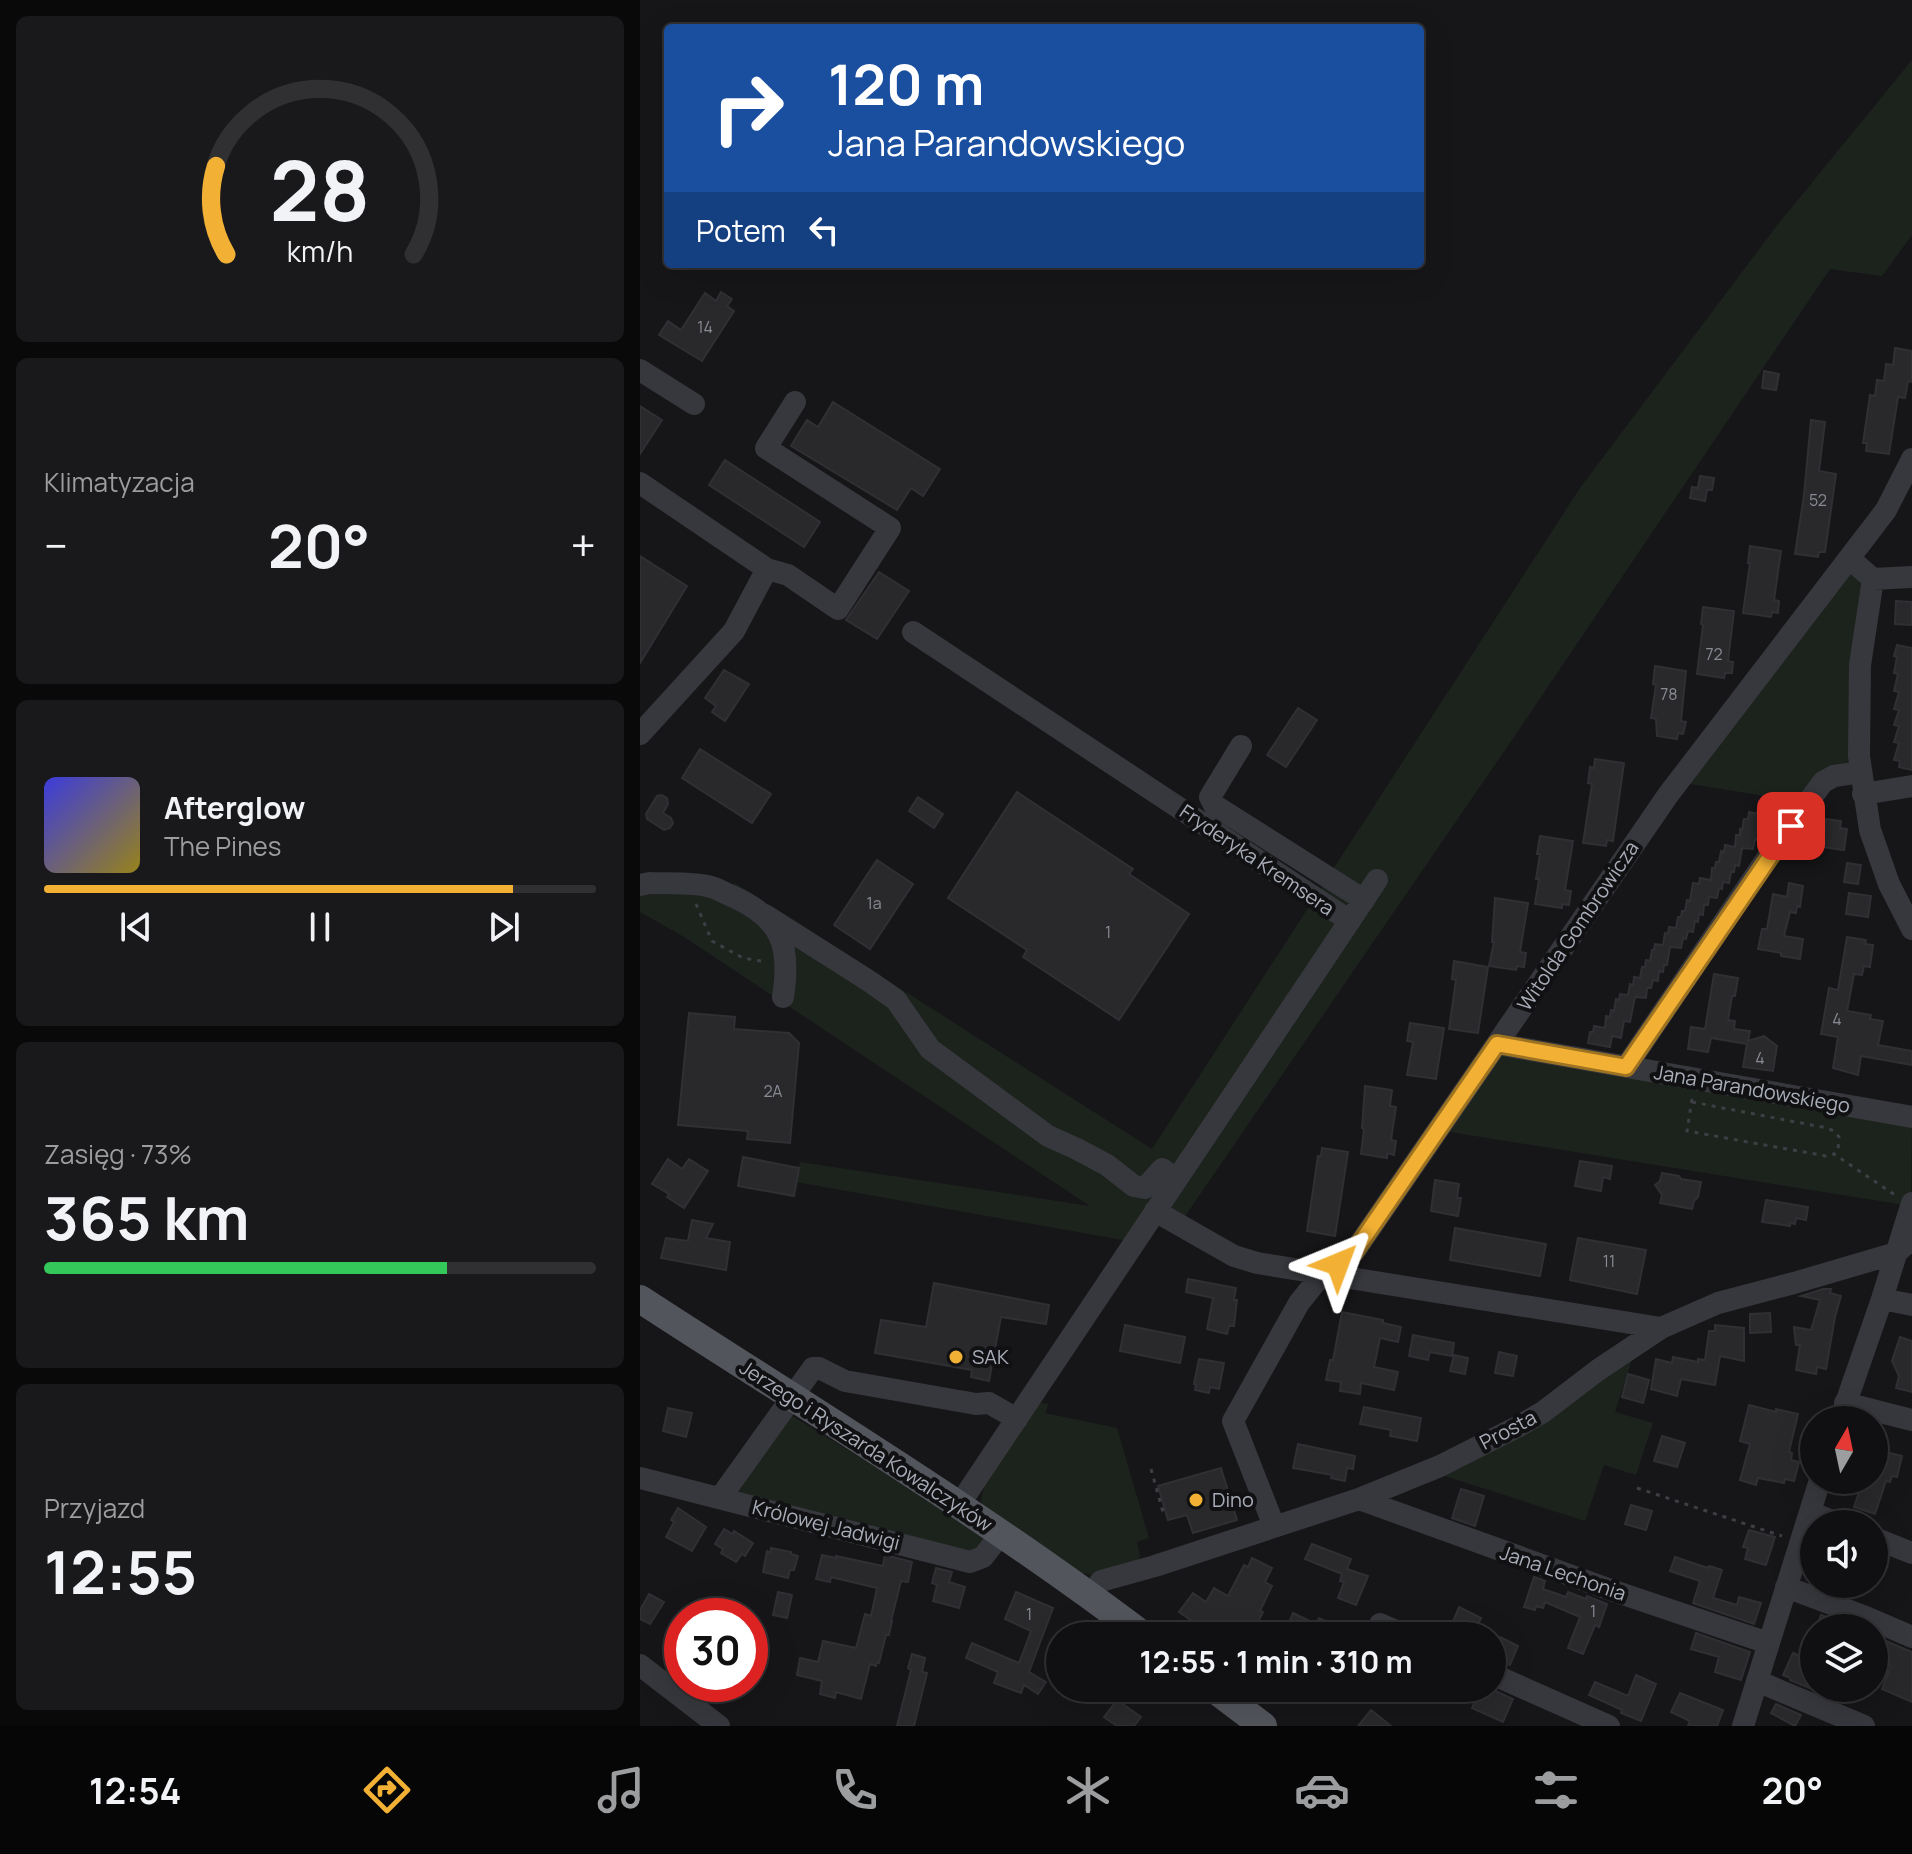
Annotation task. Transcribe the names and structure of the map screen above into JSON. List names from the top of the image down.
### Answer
{
  "streets": {
    "main road": ["Jerzego i Ryszarda Kowalczyków"],
    "street": [
      "Fryderyka Kremsera",
      "Witolda Gombrowicza",
      "Jana Parandowskiego",
      "Prosta",
      "Królowej Jadwigi",
      "Jana Lechonia"
    ]
  },
  "crossings": [
    ["Fryderyka Kremsera", "Jerzego i Ryszarda Kowalczyków"],
    ["Witolda Gombrowicza", "Jana Parandowskiego"],
    ["Witolda Gombrowicza", "Prosta"],
    ["Prosta", "Jerzego i Ryszarda Kowalczyków"],
    ["Prosta", "Jana Lechonia"],
    ["Jerzego i Ryszarda Kowalczyków", "Królowej Jadwigi"]
  ],
  "places": ["SAK", "Dino"],
  "house_numbers": [
    "14",
    "52",
    "72",
    "78",
    "1a",
    "1",
    "4",
    "4",
    "2A",
    "11",
    "1",
    "1"
  ],
  "north": "top",
  "page": {
    "turn": ["120 m", "Jana Parandowskiego"],
    "then": "Potem",
    "tile": [
      "Klimatyzacja",
      ["Zasięg · 73%", "365 km"],
      ["Przyjazd", "12:55"]
    ],
    "heat": ["−", "20°", "+"],
    "song": ["Afterglow", "The Pines"],
    "limit": "30",
    "trip": "12:55 · 1 min · 310 m",
    "tabs": ["12:54", "20°"],
    "gauge": ["28", "km/h"]
  }
}
